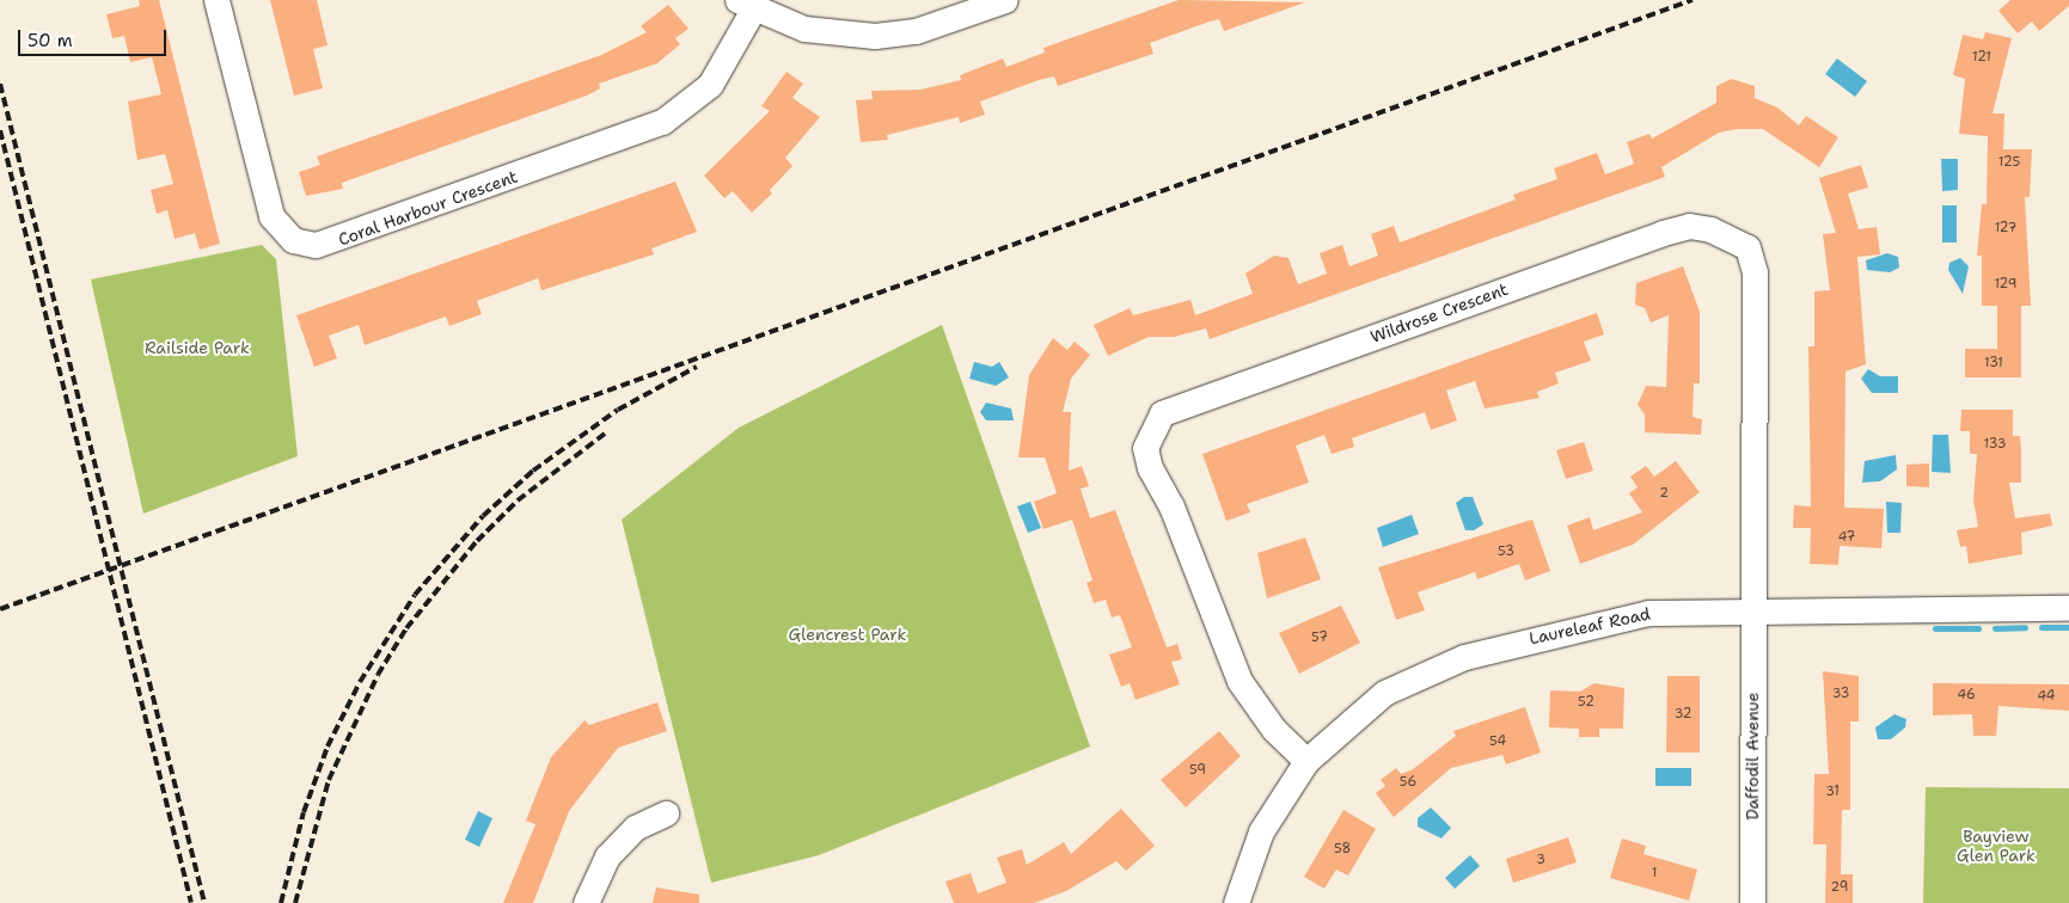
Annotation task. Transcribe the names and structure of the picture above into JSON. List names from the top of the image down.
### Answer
{
  "streets": {
    "street": [
      "Coral Harbour Crescent",
      "Wildrose Crescent",
      "Laureleaf Road",
      "Daffodil Avenue"
    ]
  },
  "crossings": [
    ["Wildrose Crescent", "Laureleaf Road"],
    ["Wildrose Crescent", "Daffodil Avenue"],
    ["Laureleaf Road", "Daffodil Avenue"]
  ],
  "parks": ["Railside Park", "Glencrest Park", "Bayview Glen Park"],
  "house_numbers": [
    "121",
    "125",
    "127",
    "129",
    "131",
    "133",
    "2",
    "47",
    "53",
    "57",
    "33",
    "46",
    "44",
    "52",
    "32",
    "54",
    "59",
    "56",
    "31",
    "58",
    "3",
    "1",
    "29"
  ],
  "scale_bar": "50 m"
}
